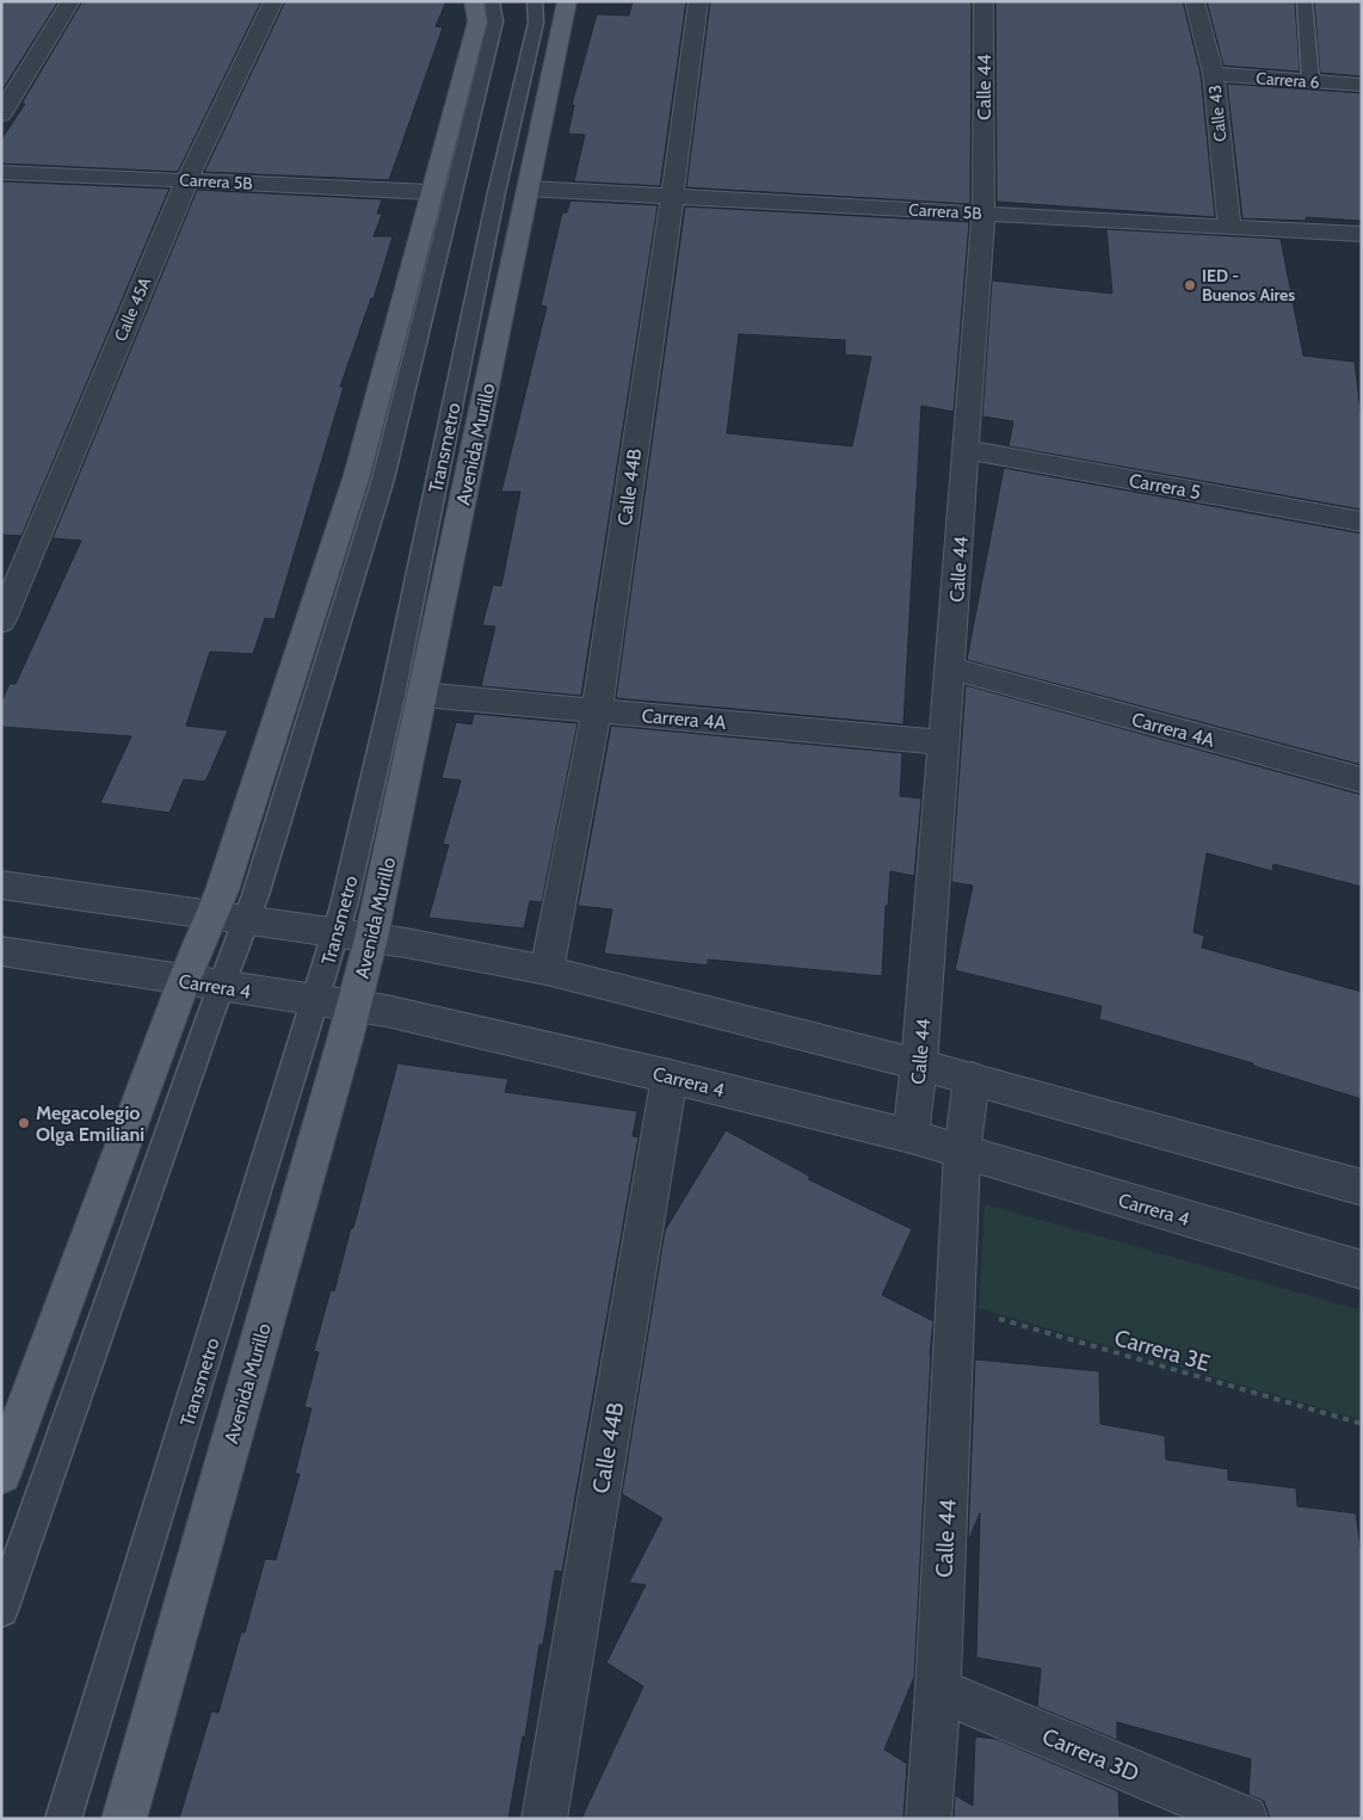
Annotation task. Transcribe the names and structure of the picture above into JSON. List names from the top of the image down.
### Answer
{
  "streets": {
    "main road": ["Avenida Murillo"],
    "street": [
      "Carrera 6",
      "Calle 44",
      "Calle 43",
      "Carrera 5B",
      "Calle 45A",
      "Carrera 5",
      "Calle 44B",
      "Carrera 4A",
      "Carrera 4",
      "Carrera 3D"
    ],
    "lane": ["Transmetro"],
    "path": ["Carrera 3E"]
  },
  "crossings": [
    ["Carrera 6", "Calle 43"],
    ["Calle 44", "Carrera 5B"],
    ["Calle 44", "Carrera 5"],
    ["Calle 44", "Carrera 4A"],
    ["Calle 44", "Carrera 4"],
    ["Calle 44", "Carrera 3E"],
    ["Calle 44", "Carrera 3D"],
    ["Calle 43", "Carrera 5B"],
    ["Carrera 5B", "Calle 45A"],
    ["Carrera 5B", "Avenida Murillo"],
    ["Carrera 5B", "Calle 44B"],
    ["Avenida Murillo", "Transmetro"],
    ["Avenida Murillo", "Carrera 4A"],
    ["Avenida Murillo", "Carrera 4"],
    ["Transmetro", "Carrera 4"],
    ["Calle 44B", "Carrera 4A"],
    ["Calle 44B", "Carrera 4"]
  ],
  "places": ["IED - Buenos Aires", "Megacolegio Olga Emiliani"]
}
